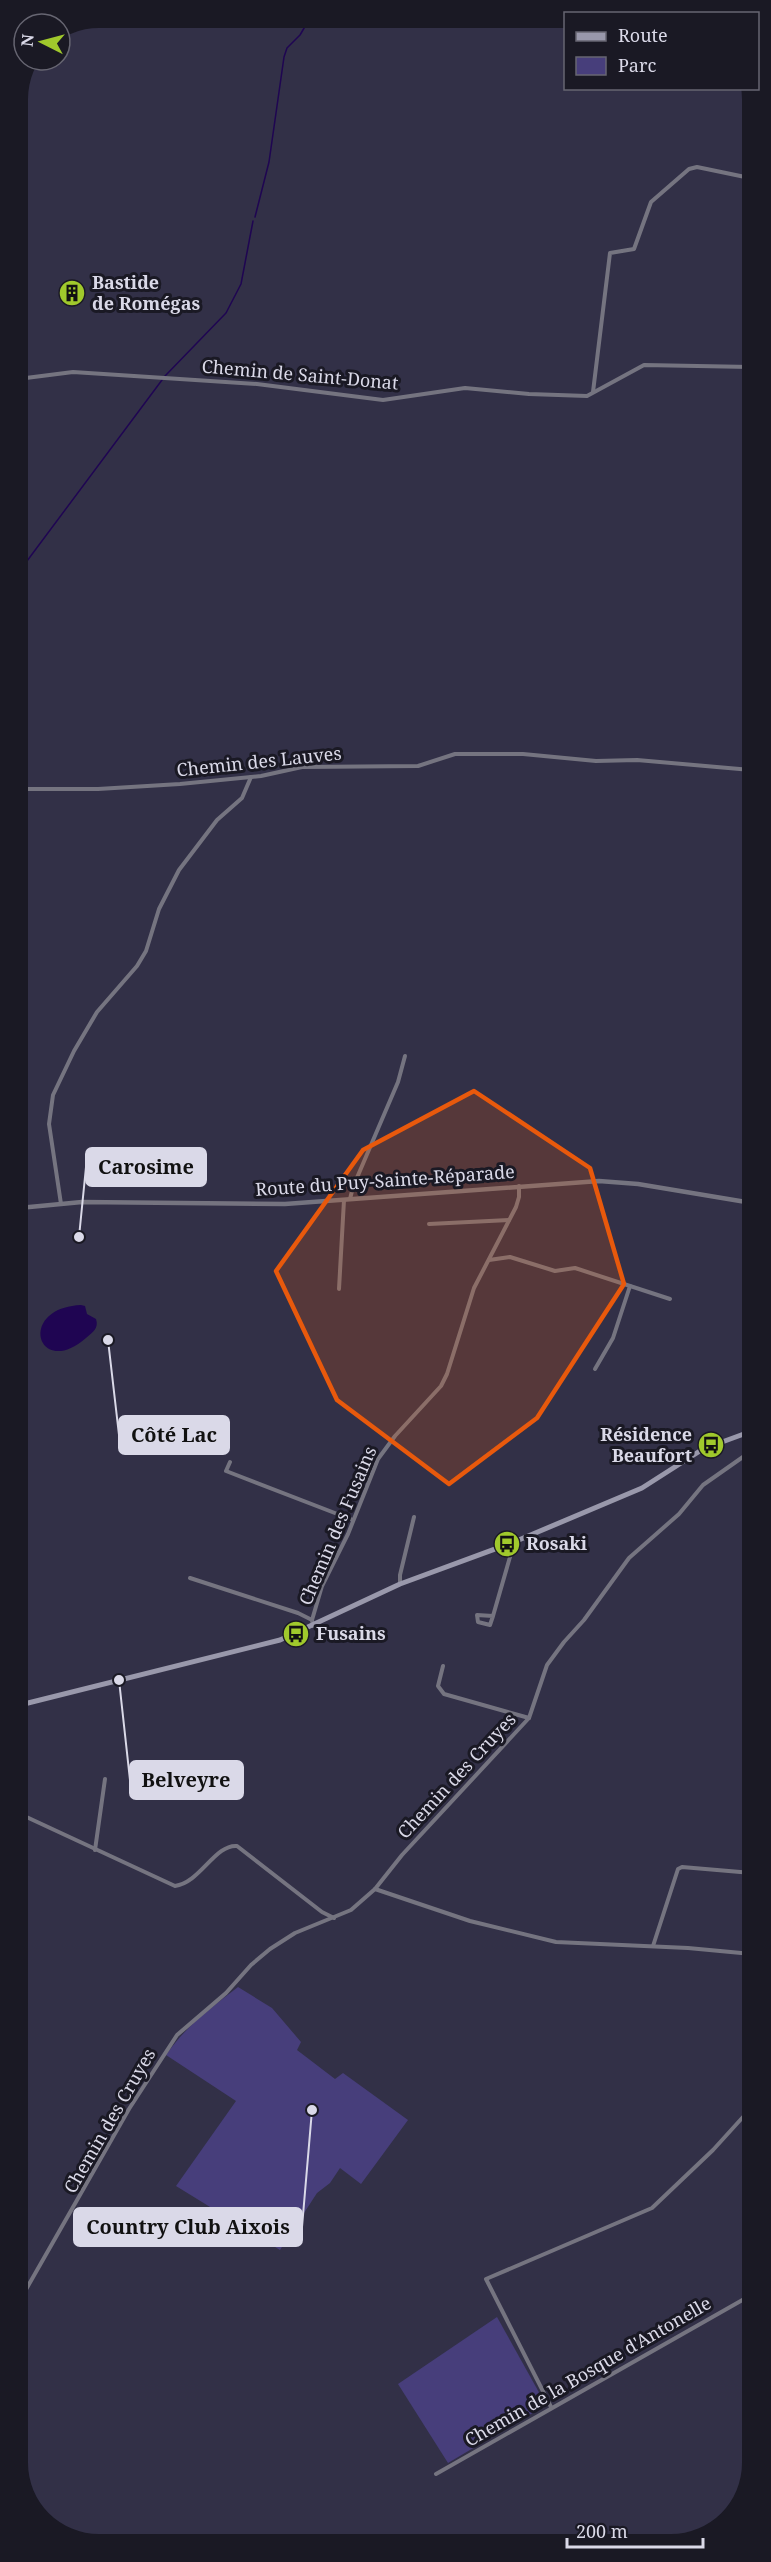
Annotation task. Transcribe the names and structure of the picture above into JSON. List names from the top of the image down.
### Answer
{
  "streets": {
    "street": [
      "Chemin de Saint-Donat",
      "Chemin des Lauves",
      "Route du Puy-Sainte-Réparade",
      "Chemin des Fusains",
      "Chemin des Cruyes",
      "Chemin de la Bosque d'Antonelle"
    ]
  },
  "crossings": [
    ["Route du Puy-Sainte-Réparade", "Chemin des Fusains"]
  ],
  "places": {
    "building": ["Bastide de Romégas"],
    "other": [
      "Carosime",
      "Côté Lac",
      "Belveyre",
      "Country Club Aixois"
    ],
    "bus stop": ["Résidence Beaufort", "Rosaki", "Fusains"]
  },
  "legend": ["Route", "Parc"],
  "scale_bar": "200 m",
  "north": "left"
}
